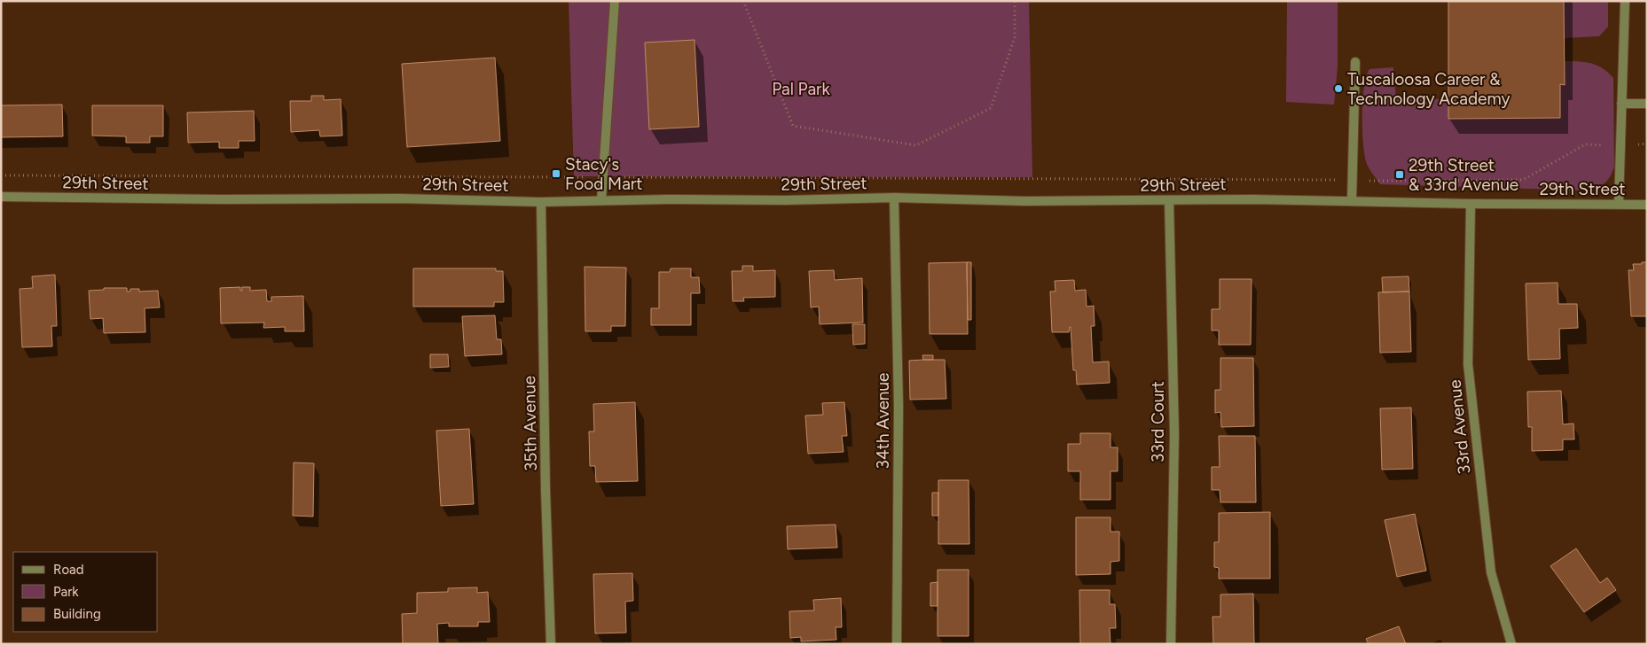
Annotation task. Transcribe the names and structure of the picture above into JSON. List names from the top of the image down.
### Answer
{
  "streets": {
    "street": [
      "29th Street",
      "34th Avenue",
      "33rd Court",
      "35th Avenue",
      "33rd Avenue"
    ]
  },
  "crossings": [
    ["29th Street", "34th Avenue"],
    ["29th Street", "33rd Court"],
    ["29th Street", "35th Avenue"],
    ["29th Street", "33rd Avenue"]
  ],
  "parks": ["Pal Park"],
  "places": {
    "other": ["Tuscaloosa Career & Technology Academy"],
    "transit": ["Stacy's Food Mart", "29th Street & 33rd Avenue"]
  },
  "legend": ["Road", "Park", "Building"]
}
